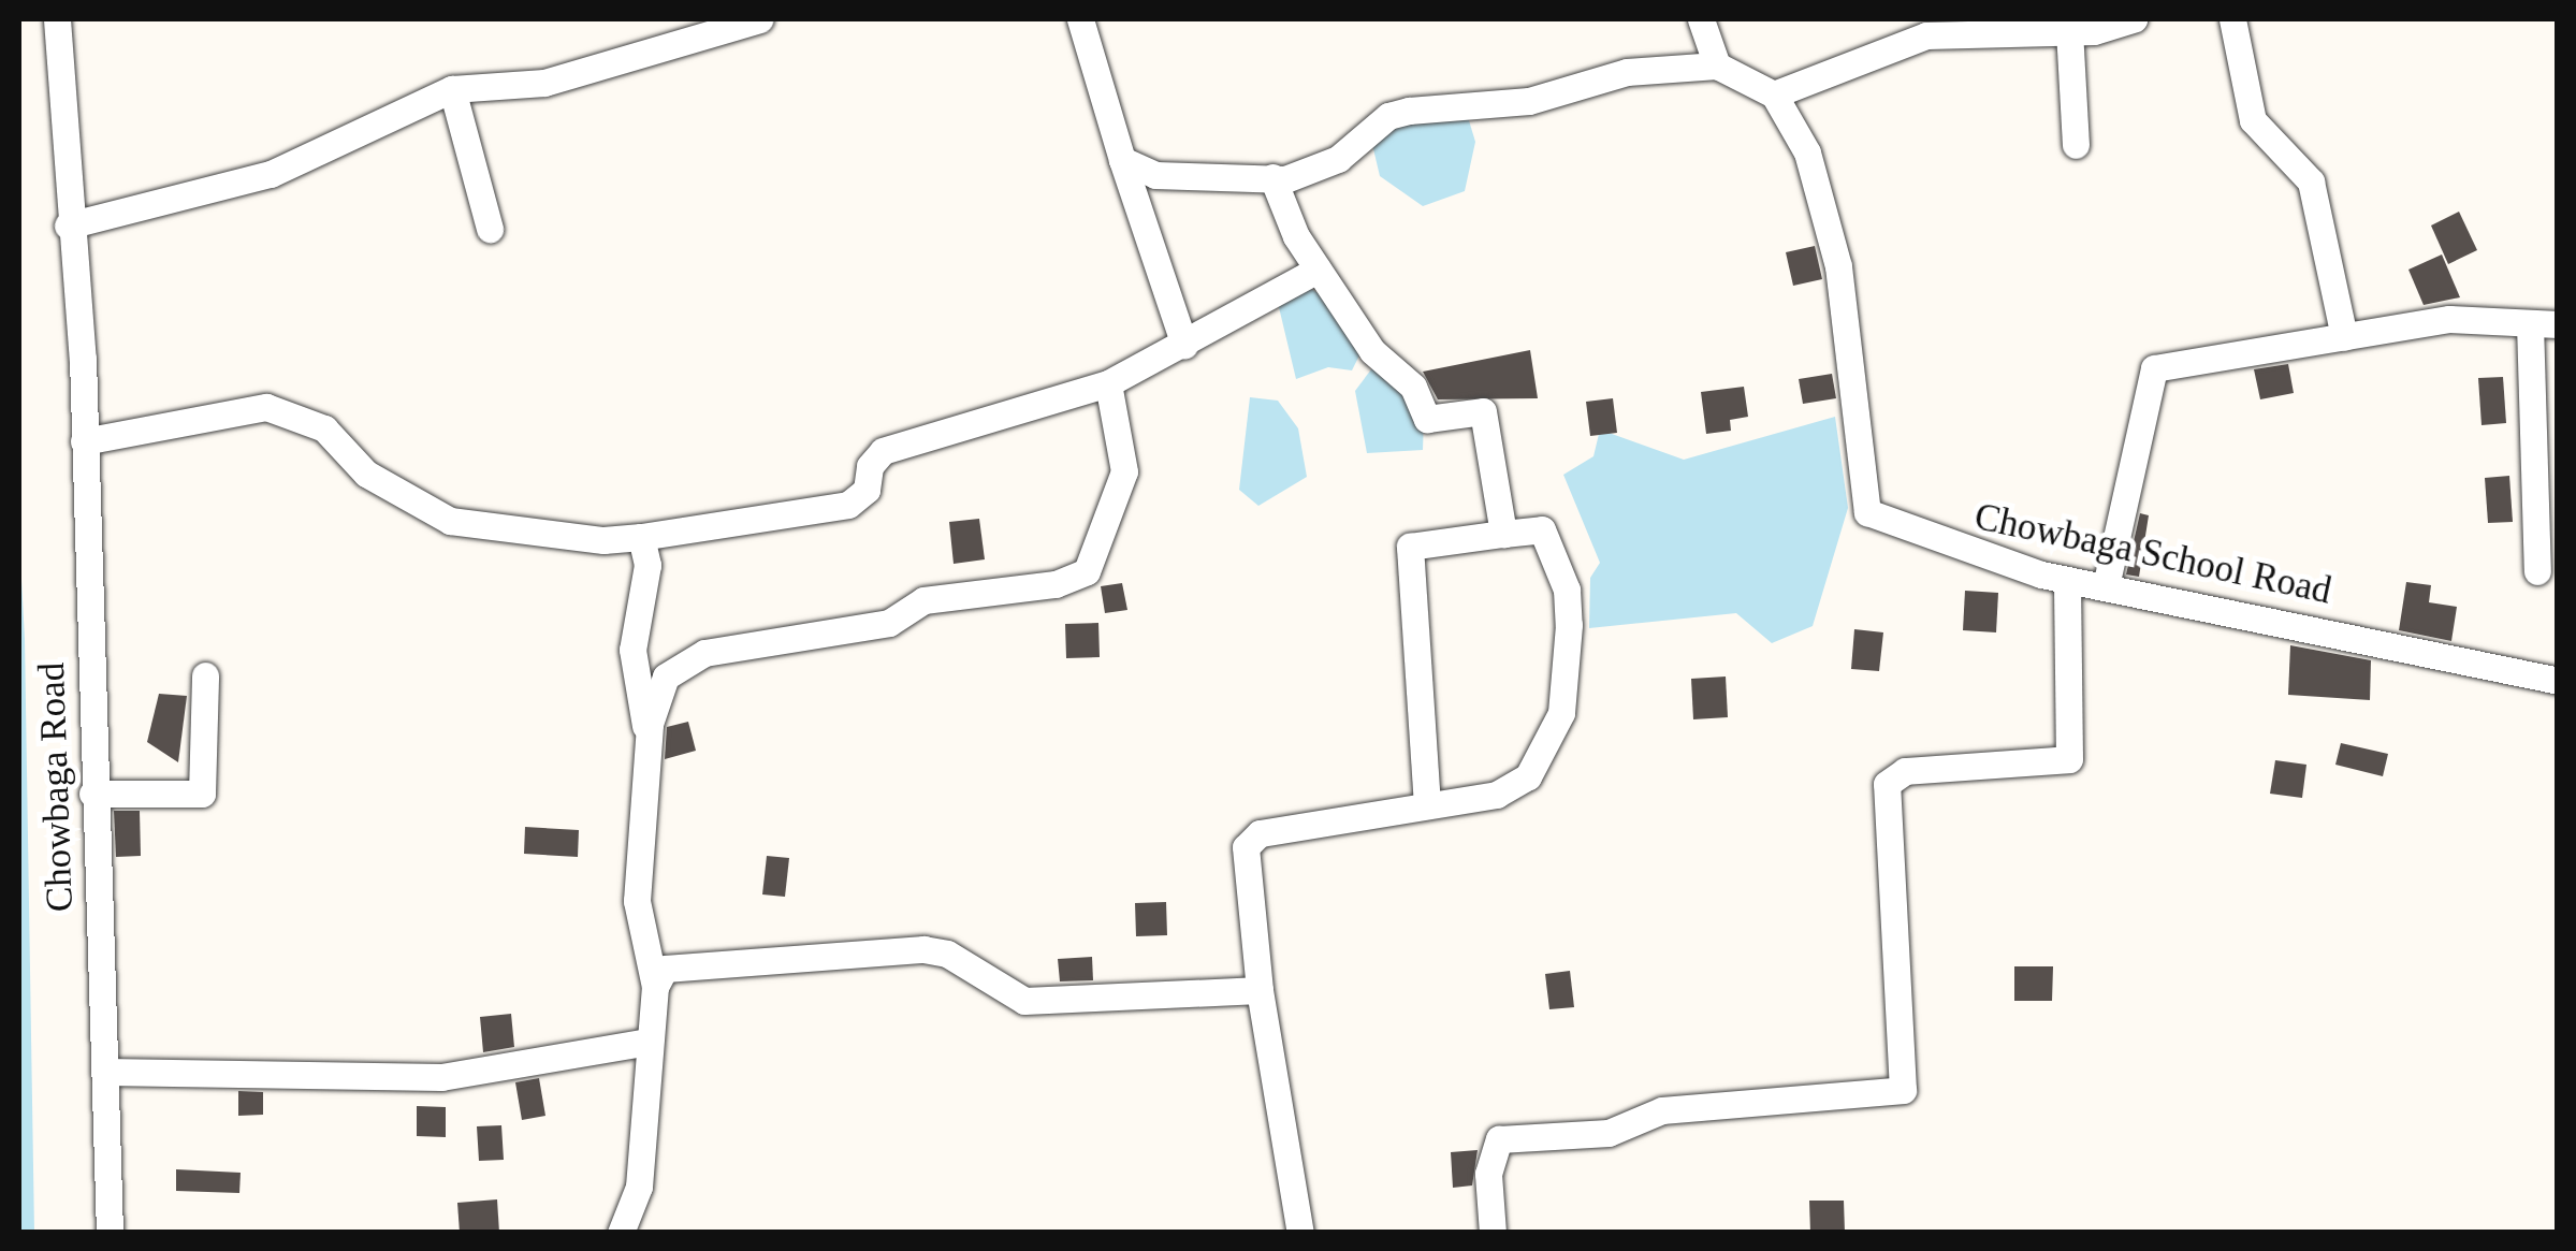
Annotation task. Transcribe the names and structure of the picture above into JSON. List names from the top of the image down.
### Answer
{
  "streets": {
    "street": ["Chowbaga School Road", "Chowbaga Road"]
  }
}
